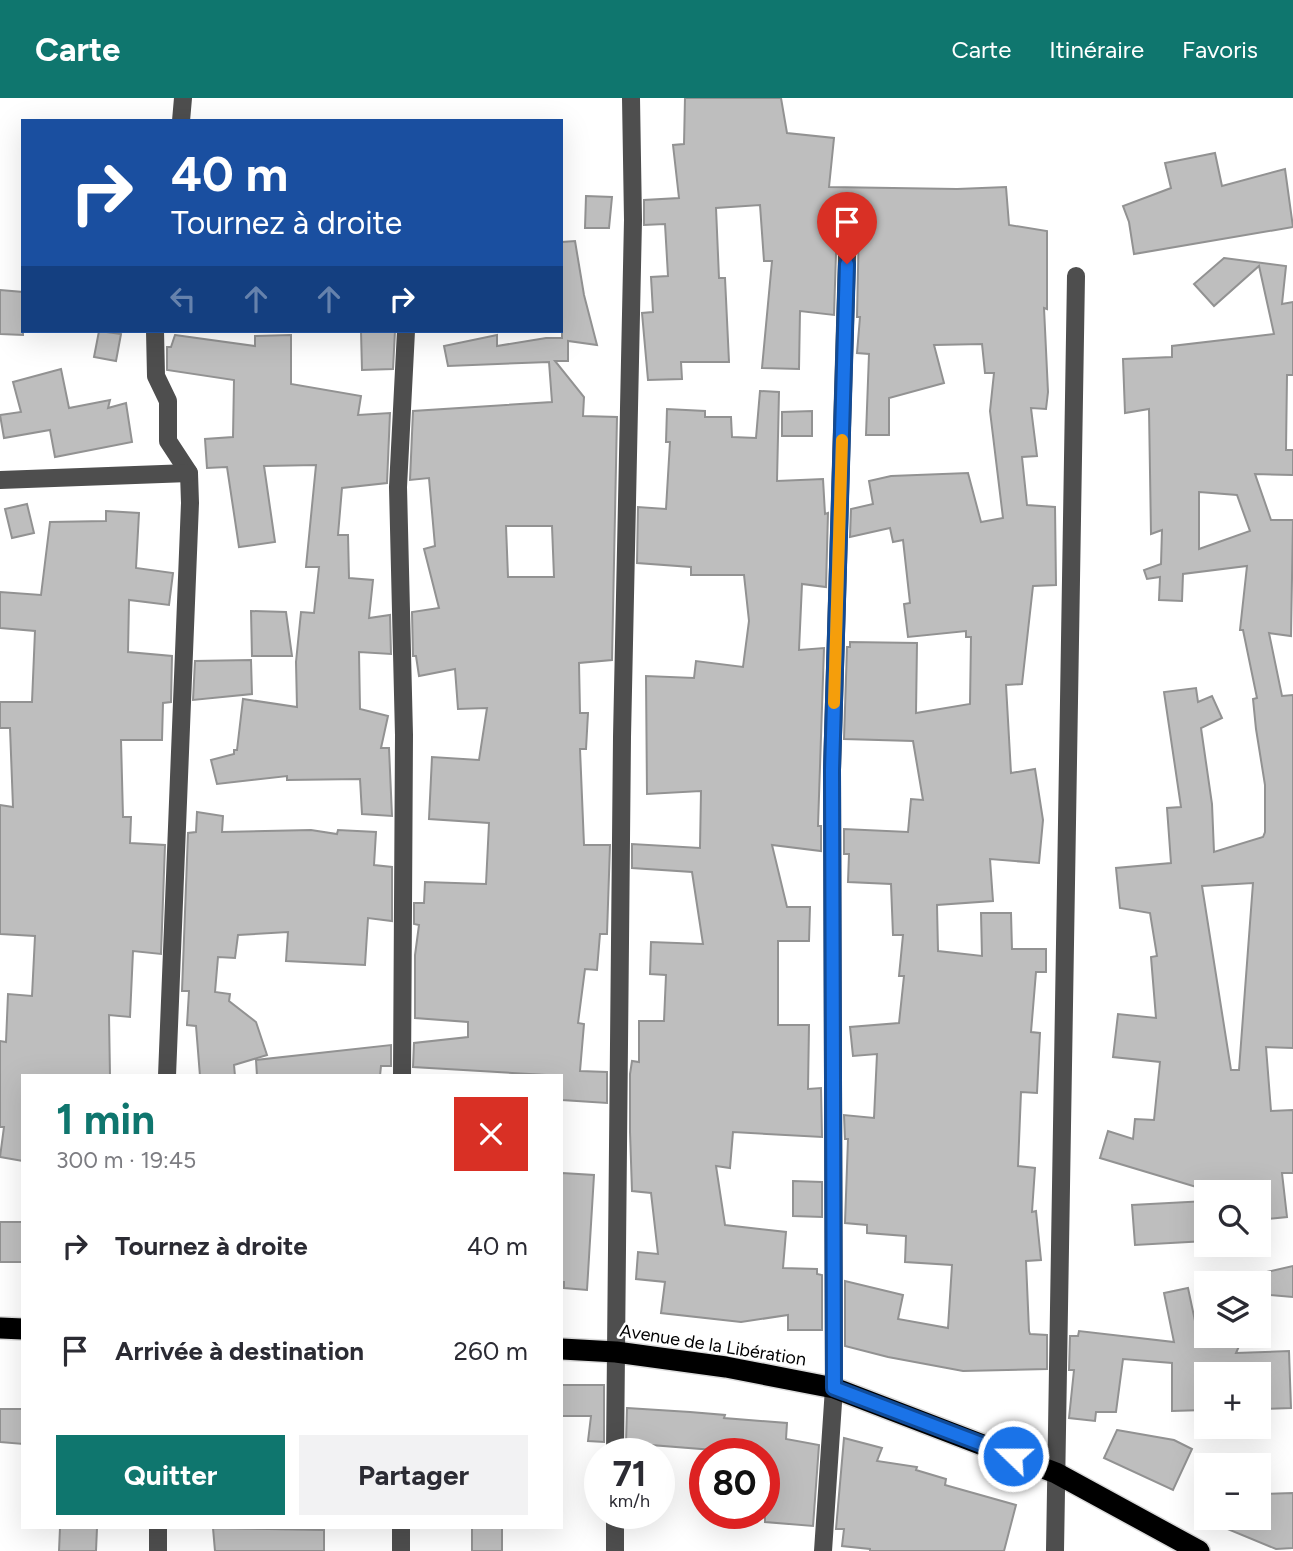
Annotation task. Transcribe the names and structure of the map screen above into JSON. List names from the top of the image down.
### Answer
{
  "streets": {
    "highway": ["Avenue de la Libération"]
  },
  "page": {
    "header": "Carte",
    "nav": ["Carte", "Itinéraire", "Favoris"],
    "turn": ["40 m", "Tournez à droite"],
    "heading": ["1 min", "300 m · 19:45"],
    "map_buttons": ["+", "−"],
    "list": [
      {
        "name": "Tournez à droite",
        "value": "40 m"
      },
      {
        "name": "Arrivée à destination",
        "value": "260 m"
      }
    ],
    "buttons": ["Quitter", "Partager"],
    "speed": "71 km/h",
    "limit": "80"
  }
}
